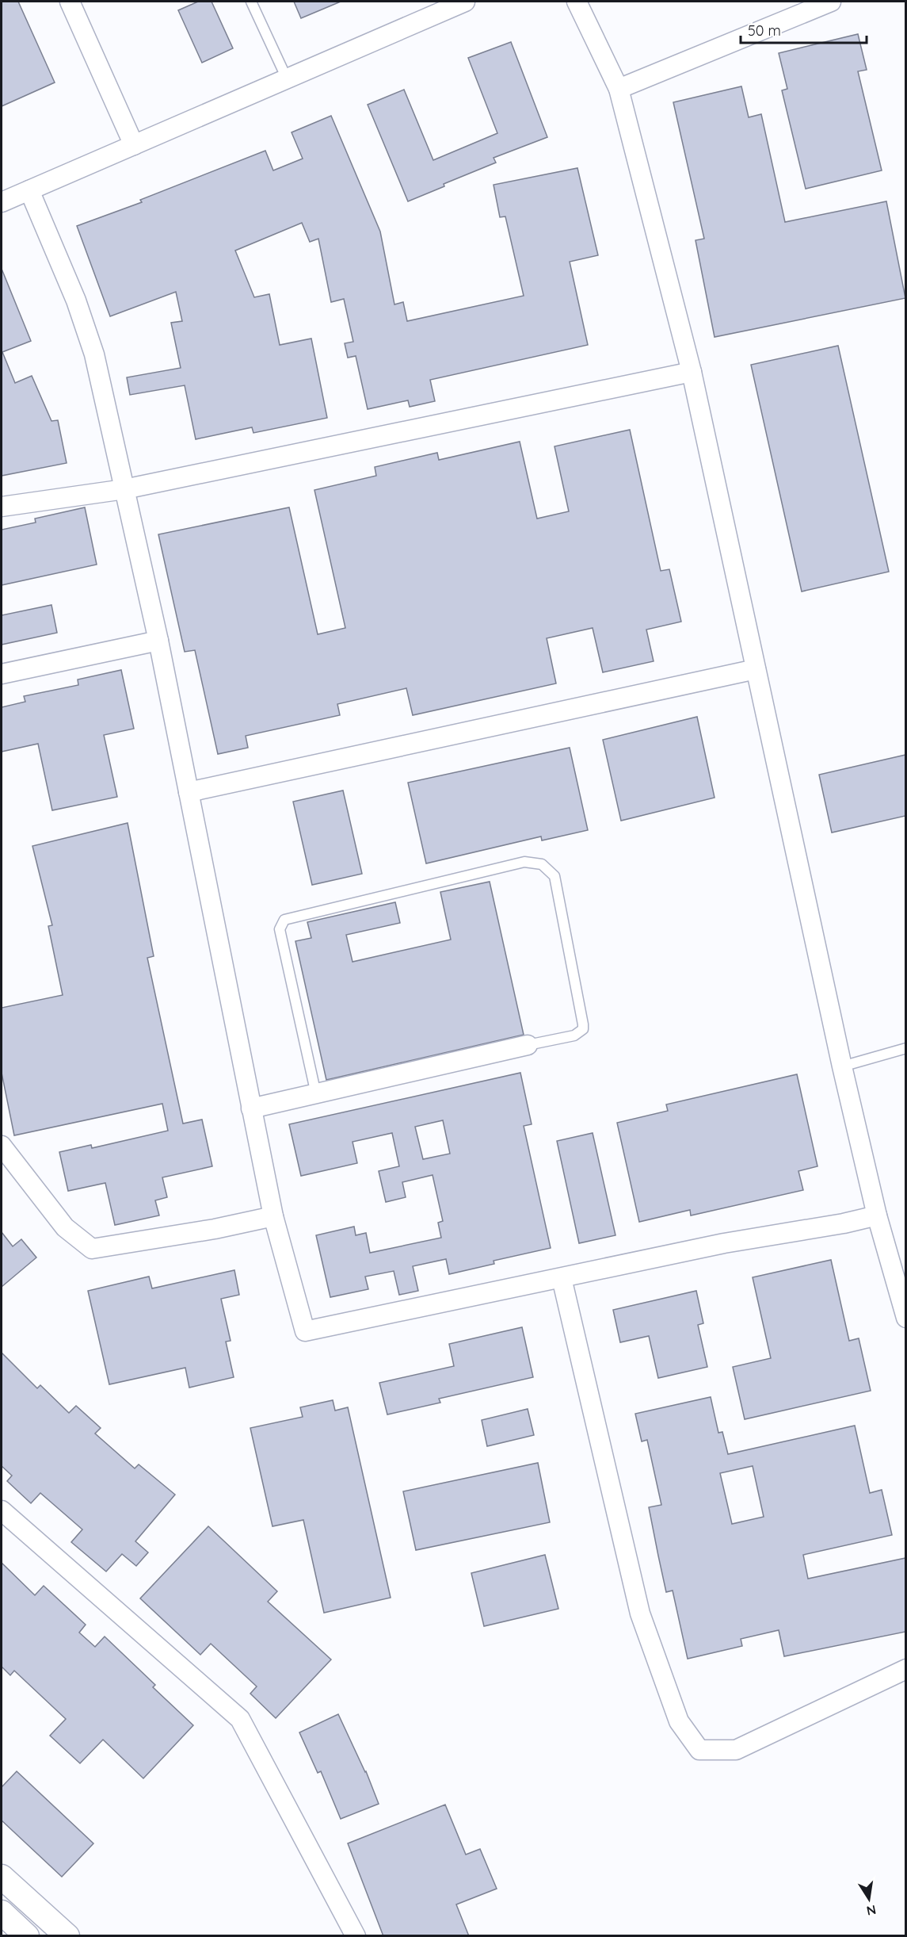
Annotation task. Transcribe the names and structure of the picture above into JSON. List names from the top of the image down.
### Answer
{
  "scale_bar": "50 m",
  "north": "bottom"
}
